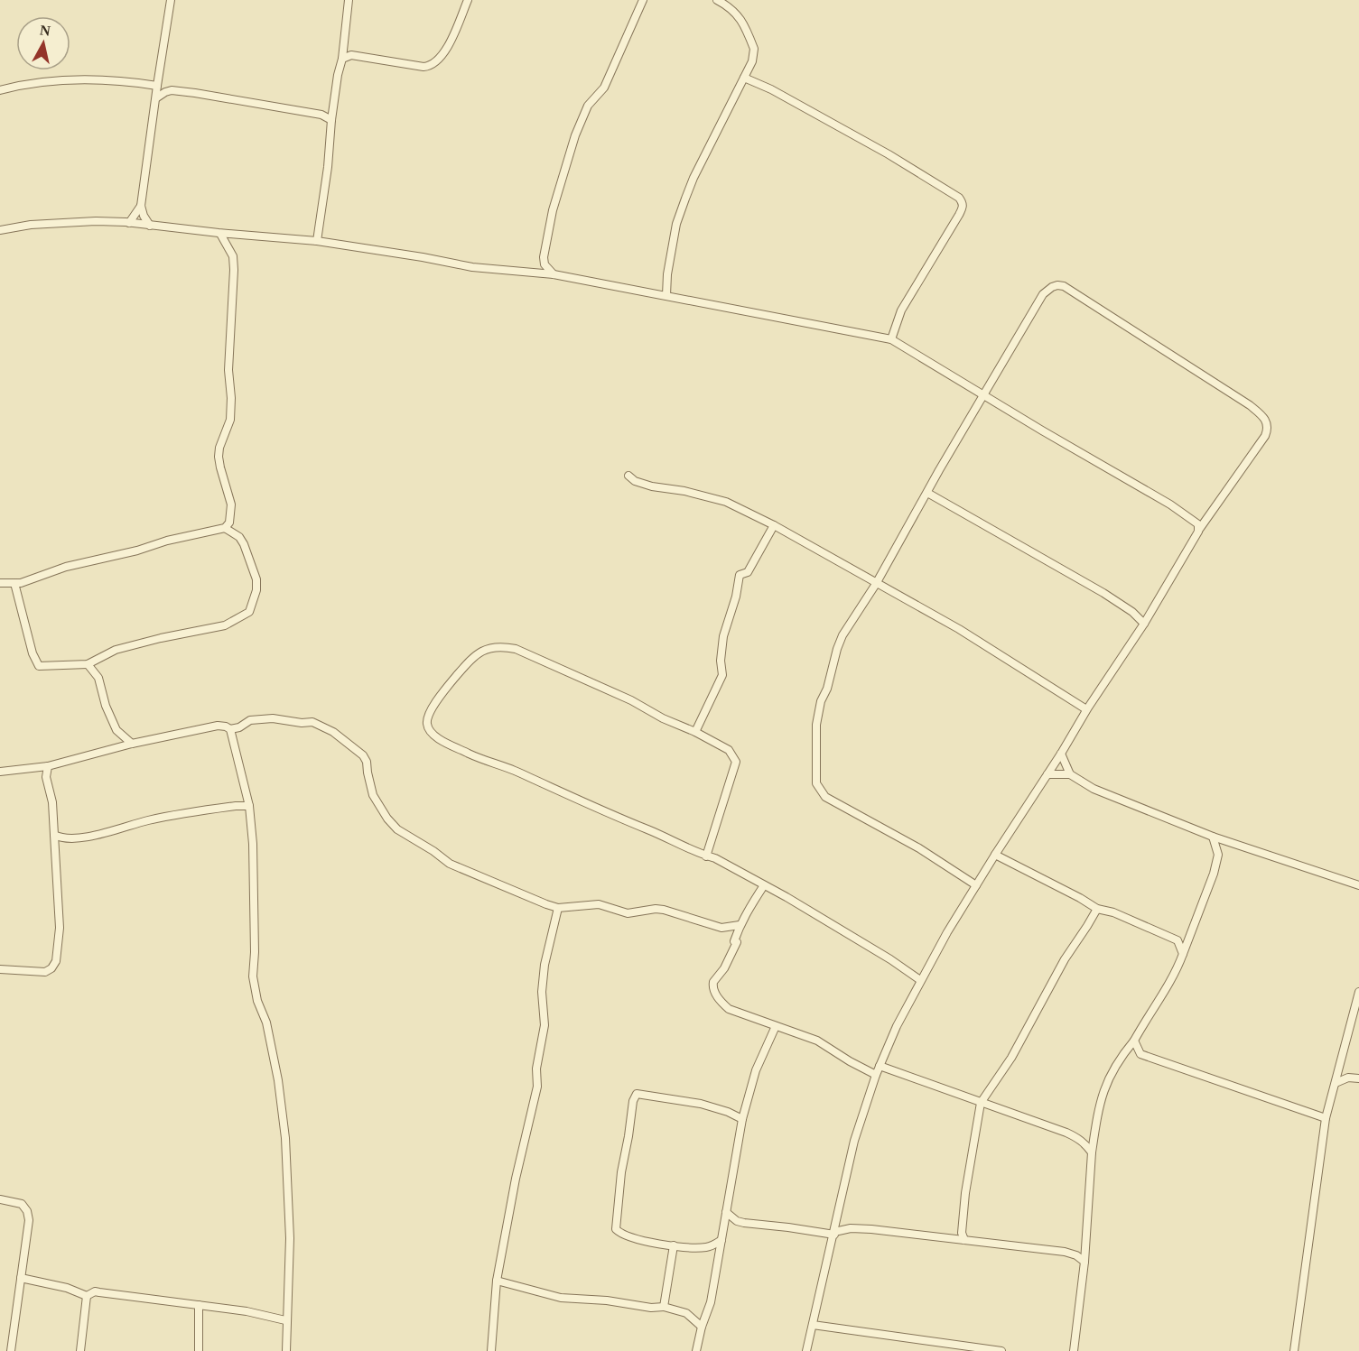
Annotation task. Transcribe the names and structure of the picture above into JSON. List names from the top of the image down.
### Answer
{
  "north": "top"
}
